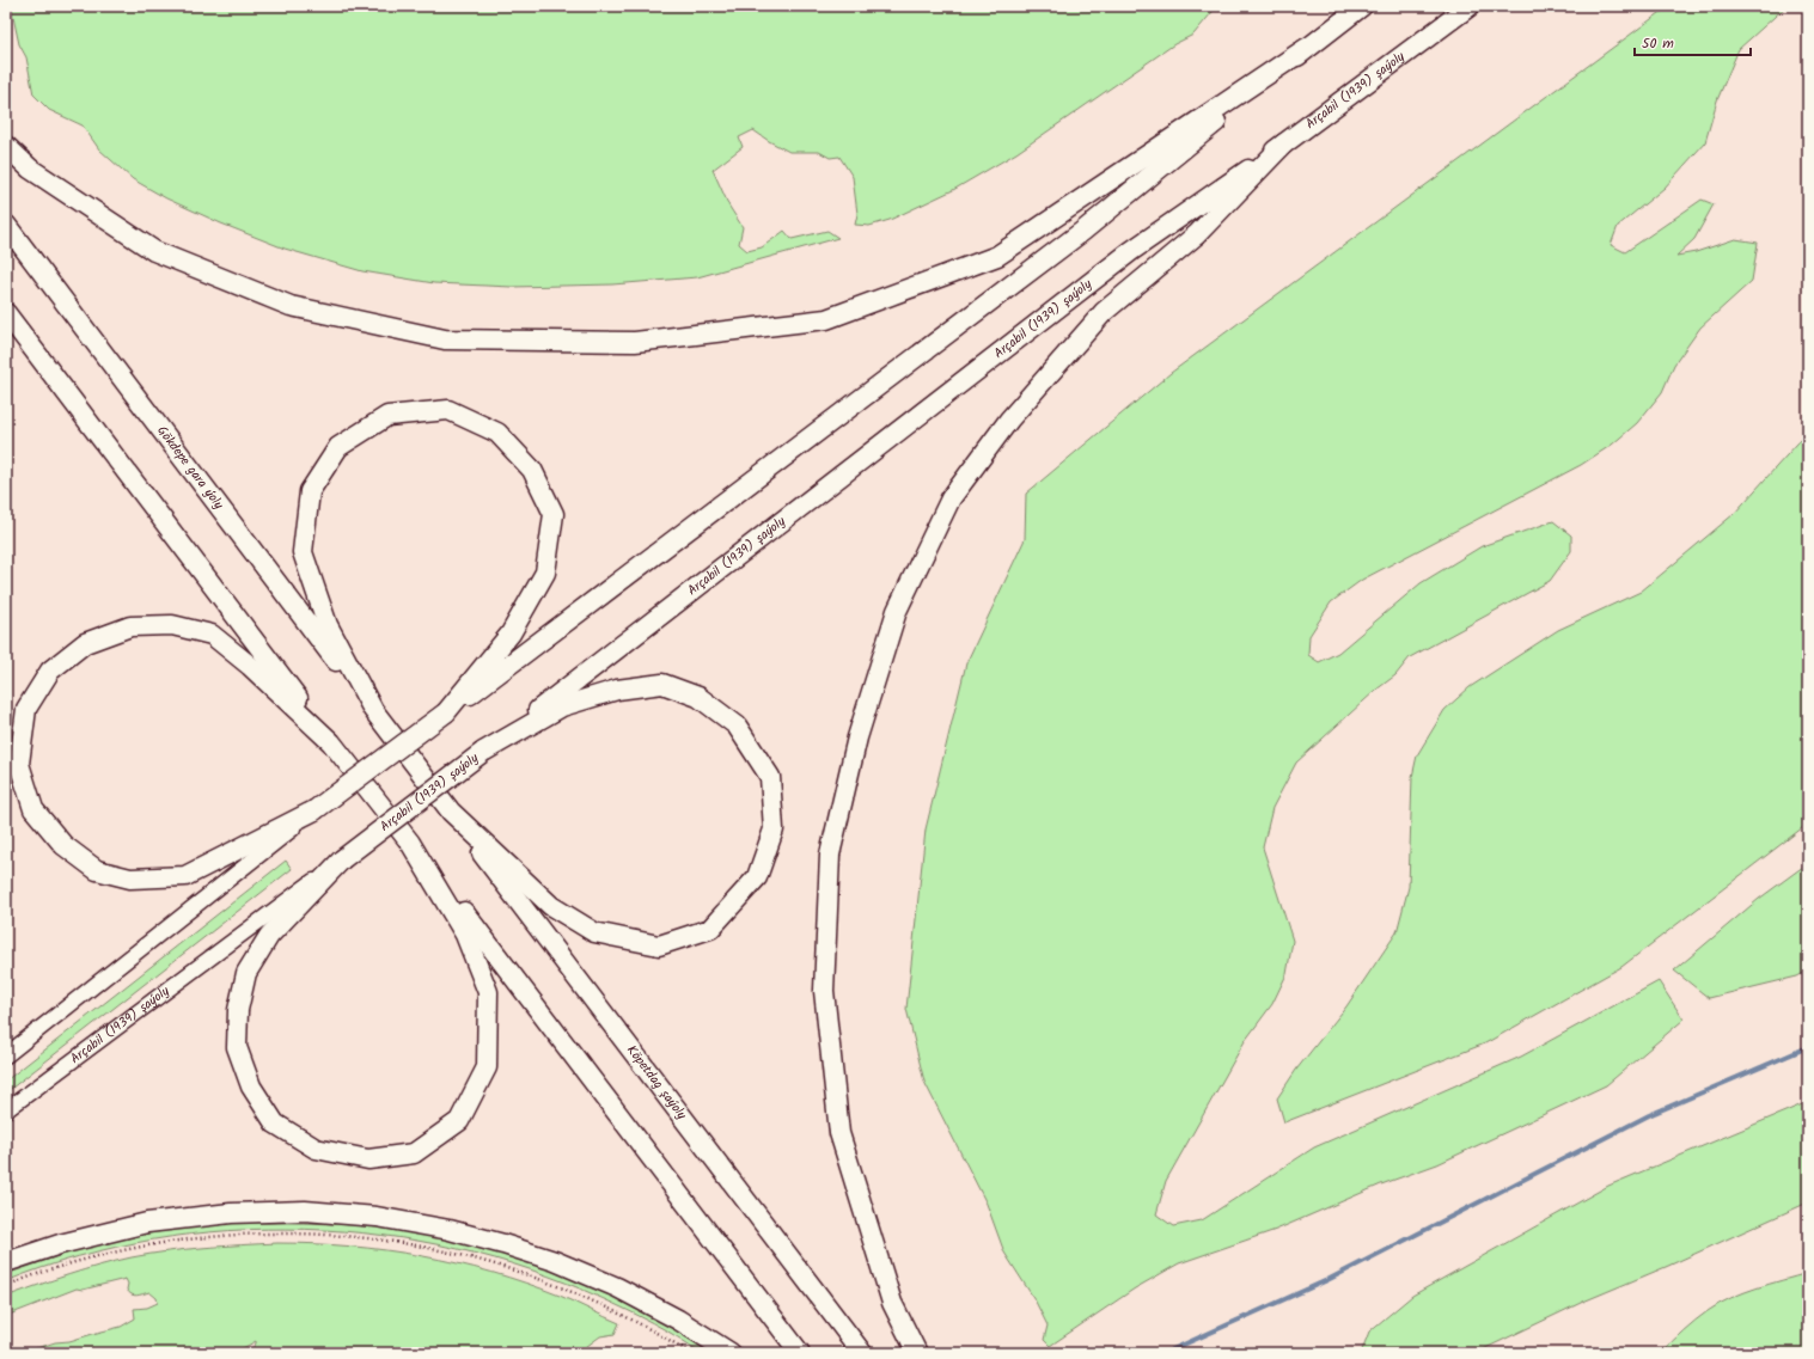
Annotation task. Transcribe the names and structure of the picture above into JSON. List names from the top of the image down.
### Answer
{
  "streets": {
    "main road": ["Arçabil (1939) şaýoly", "Gökdepe gara ýoly", "Köpetdag şaýoly"]
  },
  "scale_bar": "50 m"
}
